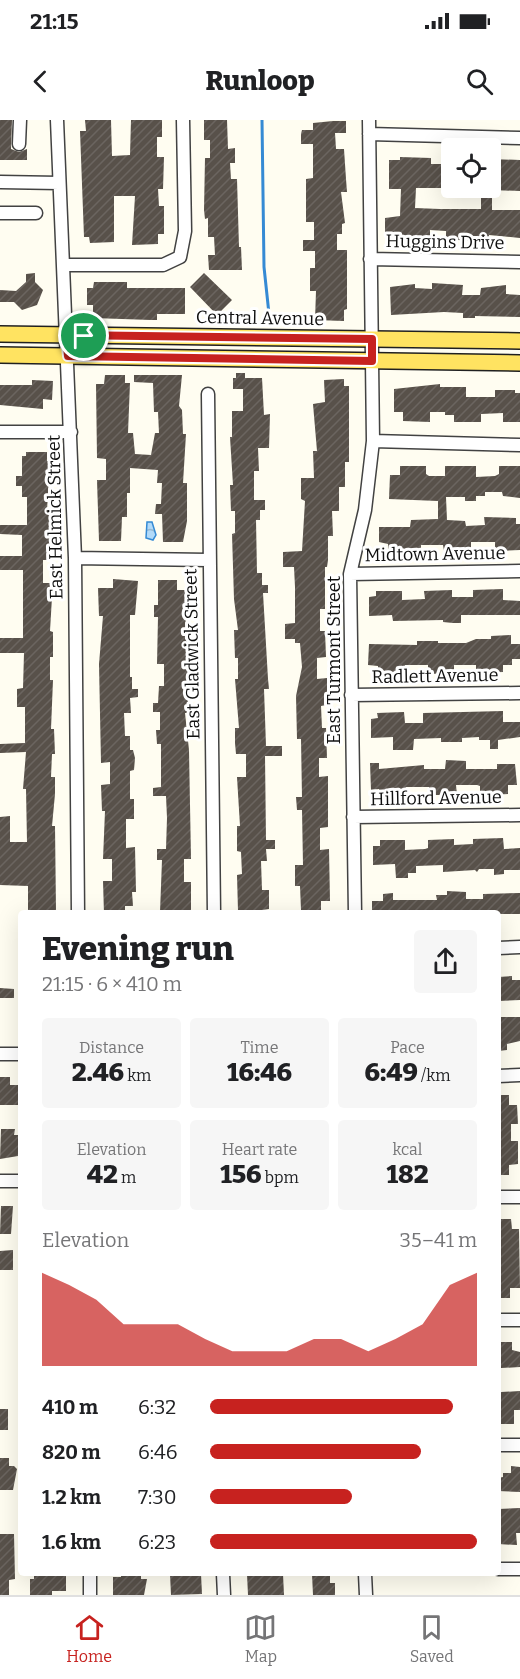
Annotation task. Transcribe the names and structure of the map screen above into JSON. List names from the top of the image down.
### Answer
{
  "streets": {
    "main road": ["Central Avenue"],
    "street": [
      "Huggins Drive",
      "East Helmick Street",
      "Midtown Avenue",
      "East Gladwick Street",
      "East Turmont Street",
      "Radlett Avenue",
      "Hillford Avenue"
    ]
  },
  "crossings": [
    ["Huggins Drive", "East Turmont Street"],
    ["Central Avenue", "East Helmick Street"],
    ["Central Avenue", "East Turmont Street"],
    ["Midtown Avenue", "East Turmont Street"],
    ["East Turmont Street", "Radlett Avenue"],
    ["East Turmont Street", "Hillford Avenue"]
  ],
  "page": {
    "status": "21:15",
    "header": "Runloop",
    "heading": ["Evening run", "21:15 · 6 × 410 m"],
    "stats": [
      ["Distance", "2.46 km"],
      ["Time", "16:46"],
      ["Pace", "6:49 /km"],
      ["Elevation", "42 m"],
      ["Heart rate", "156 bpm"],
      ["kcal", "182"]
    ],
    "chart": ["Elevation", "35–41 m"],
    "list": [
      {
        "name": "410 m",
        "note": "6:32"
      },
      {
        "name": "820 m",
        "note": "6:46"
      },
      {
        "name": "1.2 km",
        "note": "7:30"
      },
      {
        "name": "1.6 km",
        "note": "6:23"
      }
    ],
    "tabs": ["Home", "Map", "Saved"]
  }
}
